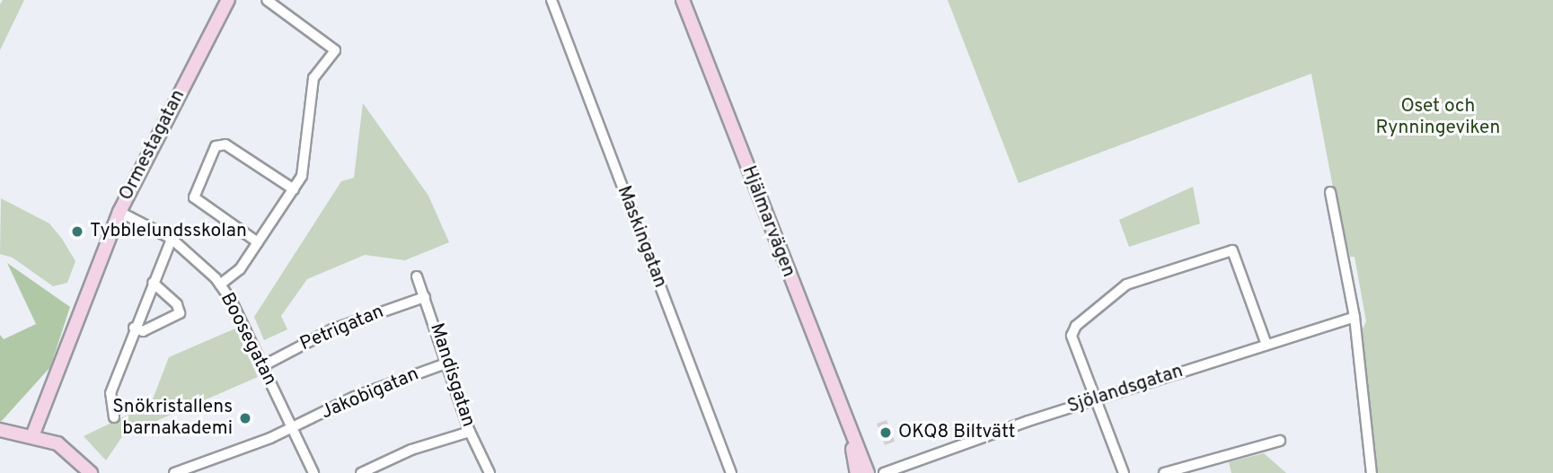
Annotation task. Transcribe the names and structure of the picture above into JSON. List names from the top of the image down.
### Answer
{
  "streets": {
    "street": [
      "Ormestagatan",
      "Hjälmarvägen",
      "Maskingatan",
      "Petrigatan",
      "Boosegatan",
      "Mandisgatan",
      "Sjölandsgatan",
      "Jakobigatan"
    ]
  },
  "crossings": [
    ["Ormestagatan", "Boosegatan"],
    ["Petrigatan", "Boosegatan"],
    ["Petrigatan", "Mandisgatan"],
    ["Boosegatan", "Jakobigatan"],
    ["Mandisgatan", "Jakobigatan"]
  ],
  "parks": ["Oset och Rynningeviken"],
  "places": ["Tybblelundsskolan", "Snökristallens barnakademi", "OKQ8 Biltvätt"]
}
